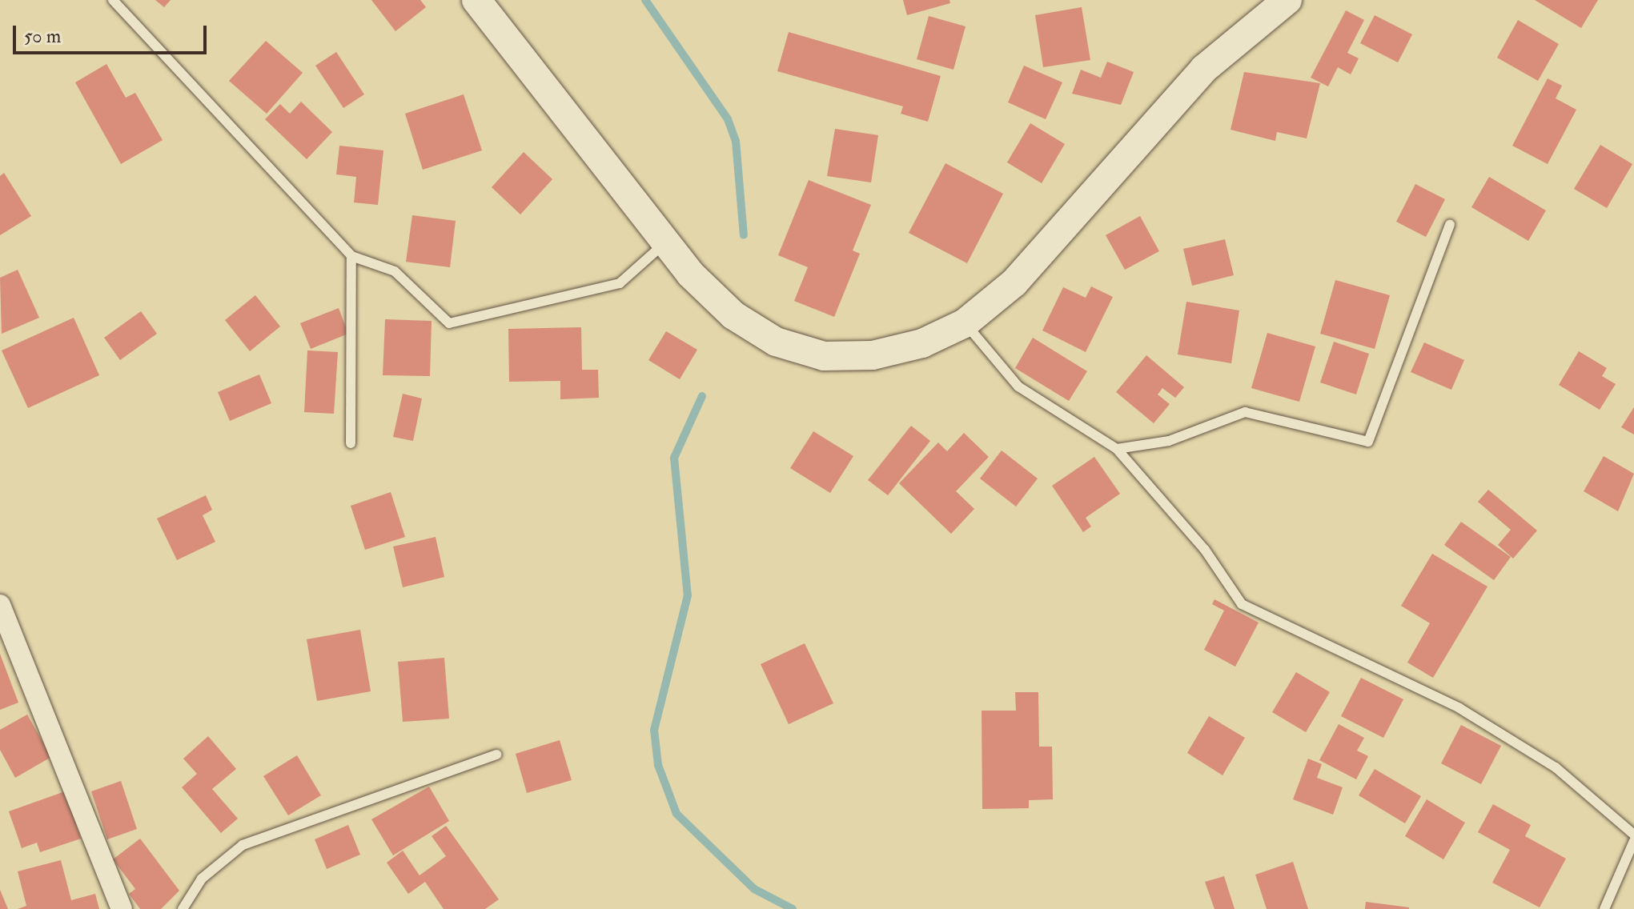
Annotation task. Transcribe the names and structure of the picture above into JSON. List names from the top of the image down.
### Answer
{
  "scale_bar": "50 m"
}
